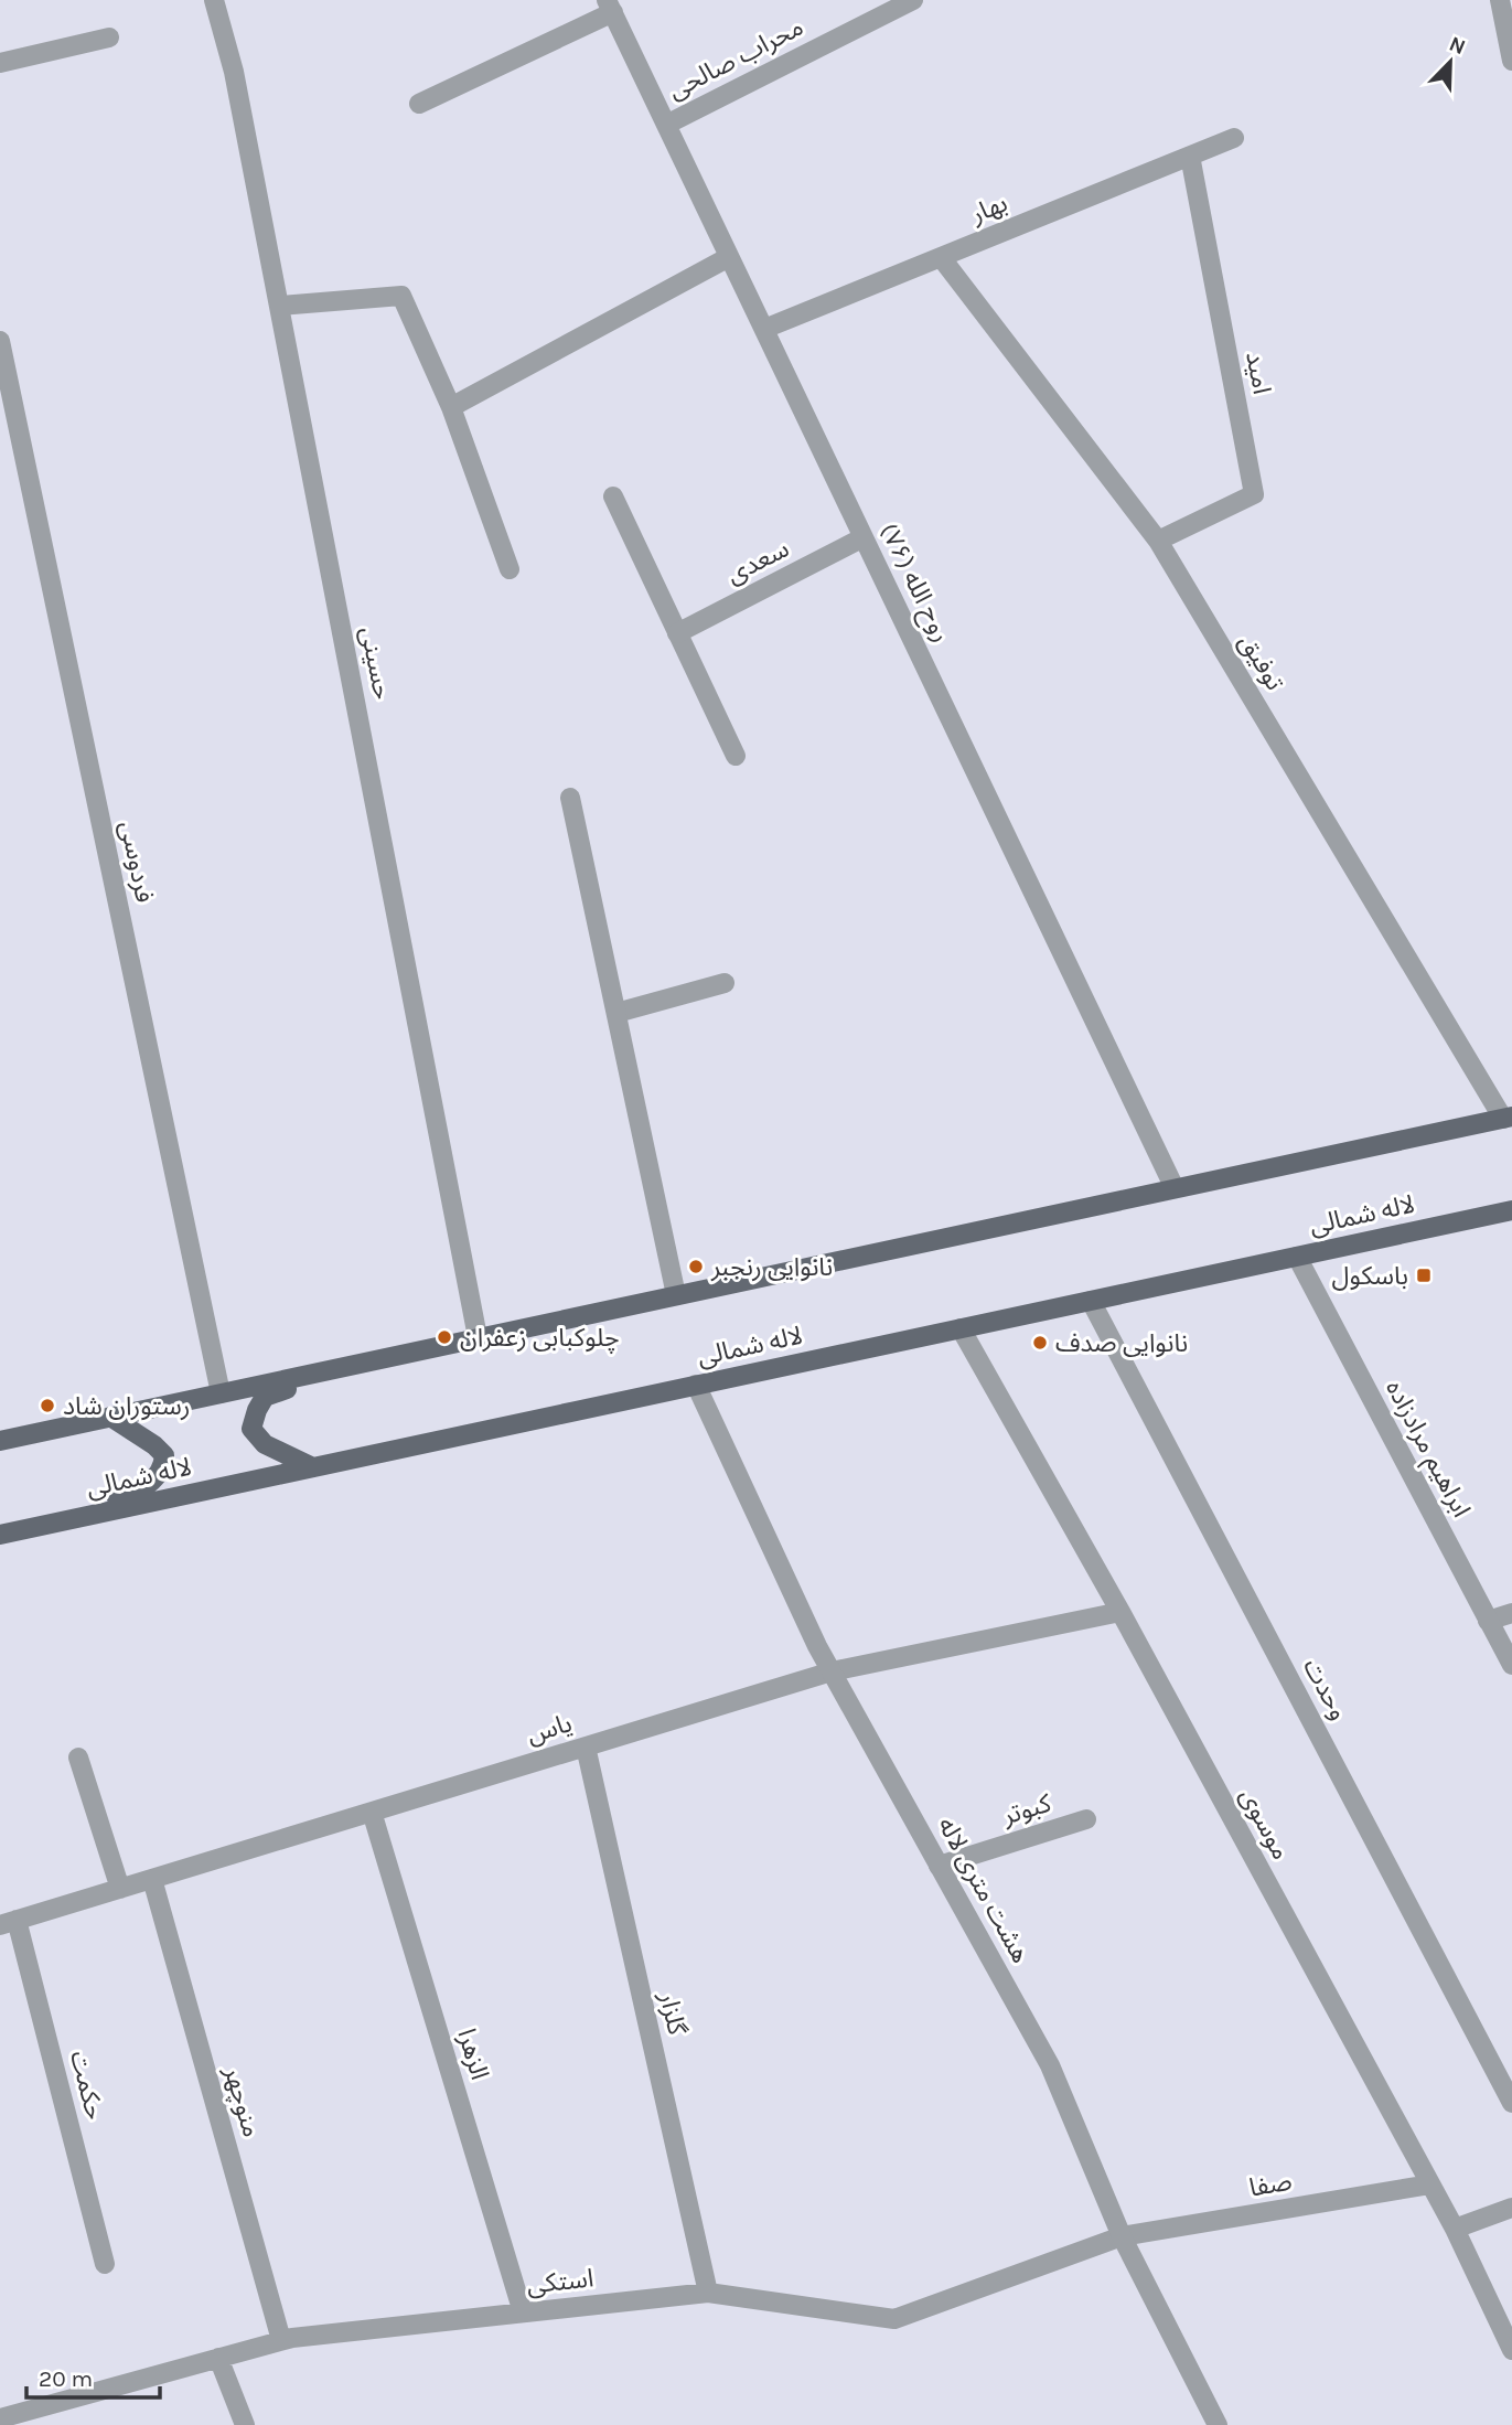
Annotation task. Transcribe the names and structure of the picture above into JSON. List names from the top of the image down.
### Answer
{
  "streets": {
    "main road": ["لاله شمالی"],
    "street": [
      "محراب صالحی",
      "بهار",
      "امید",
      "سعدی",
      "روح الله (۷۶)",
      "توفیق",
      "حسینی",
      "فردوسی",
      "ابراهیم مرادزاده",
      "وحدت",
      "یاس",
      "کبوتر",
      "موسوی",
      "هشت متری لاله",
      "گلزار",
      "الزهرا",
      "حکمت",
      "منوچهر",
      "صفا",
      "استکی"
    ]
  },
  "crossings": [
    ["محراب صالحی", "روح الله (۷۶)"],
    ["بهار", "امید"],
    ["بهار", "روح الله (۷۶)"],
    ["بهار", "توفیق"],
    ["امید", "توفیق"],
    ["سعدی", "روح الله (۷۶)"],
    ["لاله شمالی", "ابراهیم مرادزاده"],
    ["لاله شمالی", "وحدت"],
    ["لاله شمالی", "موسوی"],
    ["لاله شمالی", "هشت متری لاله"],
    ["یاس", "موسوی"],
    ["یاس", "هشت متری لاله"],
    ["یاس", "گلزار"],
    ["یاس", "الزهرا"],
    ["یاس", "حکمت"],
    ["یاس", "منوچهر"],
    ["کبوتر", "هشت متری لاله"],
    ["موسوی", "صفا"],
    ["هشت متری لاله", "صفا"],
    ["هشت متری لاله", "استکی"],
    ["گلزار", "استکی"],
    ["الزهرا", "استکی"],
    ["منوچهر", "استکی"],
    ["صفا", "استکی"]
  ],
  "places": {
    "other": [
      "نانوایی رنجبر",
      "چلوکبابی زعفران",
      "نانوایی صدف",
      "رستوران شاد"
    ],
    "transit": ["باسکول"]
  },
  "scale_bar": "20 m",
  "north": "top right"
}
